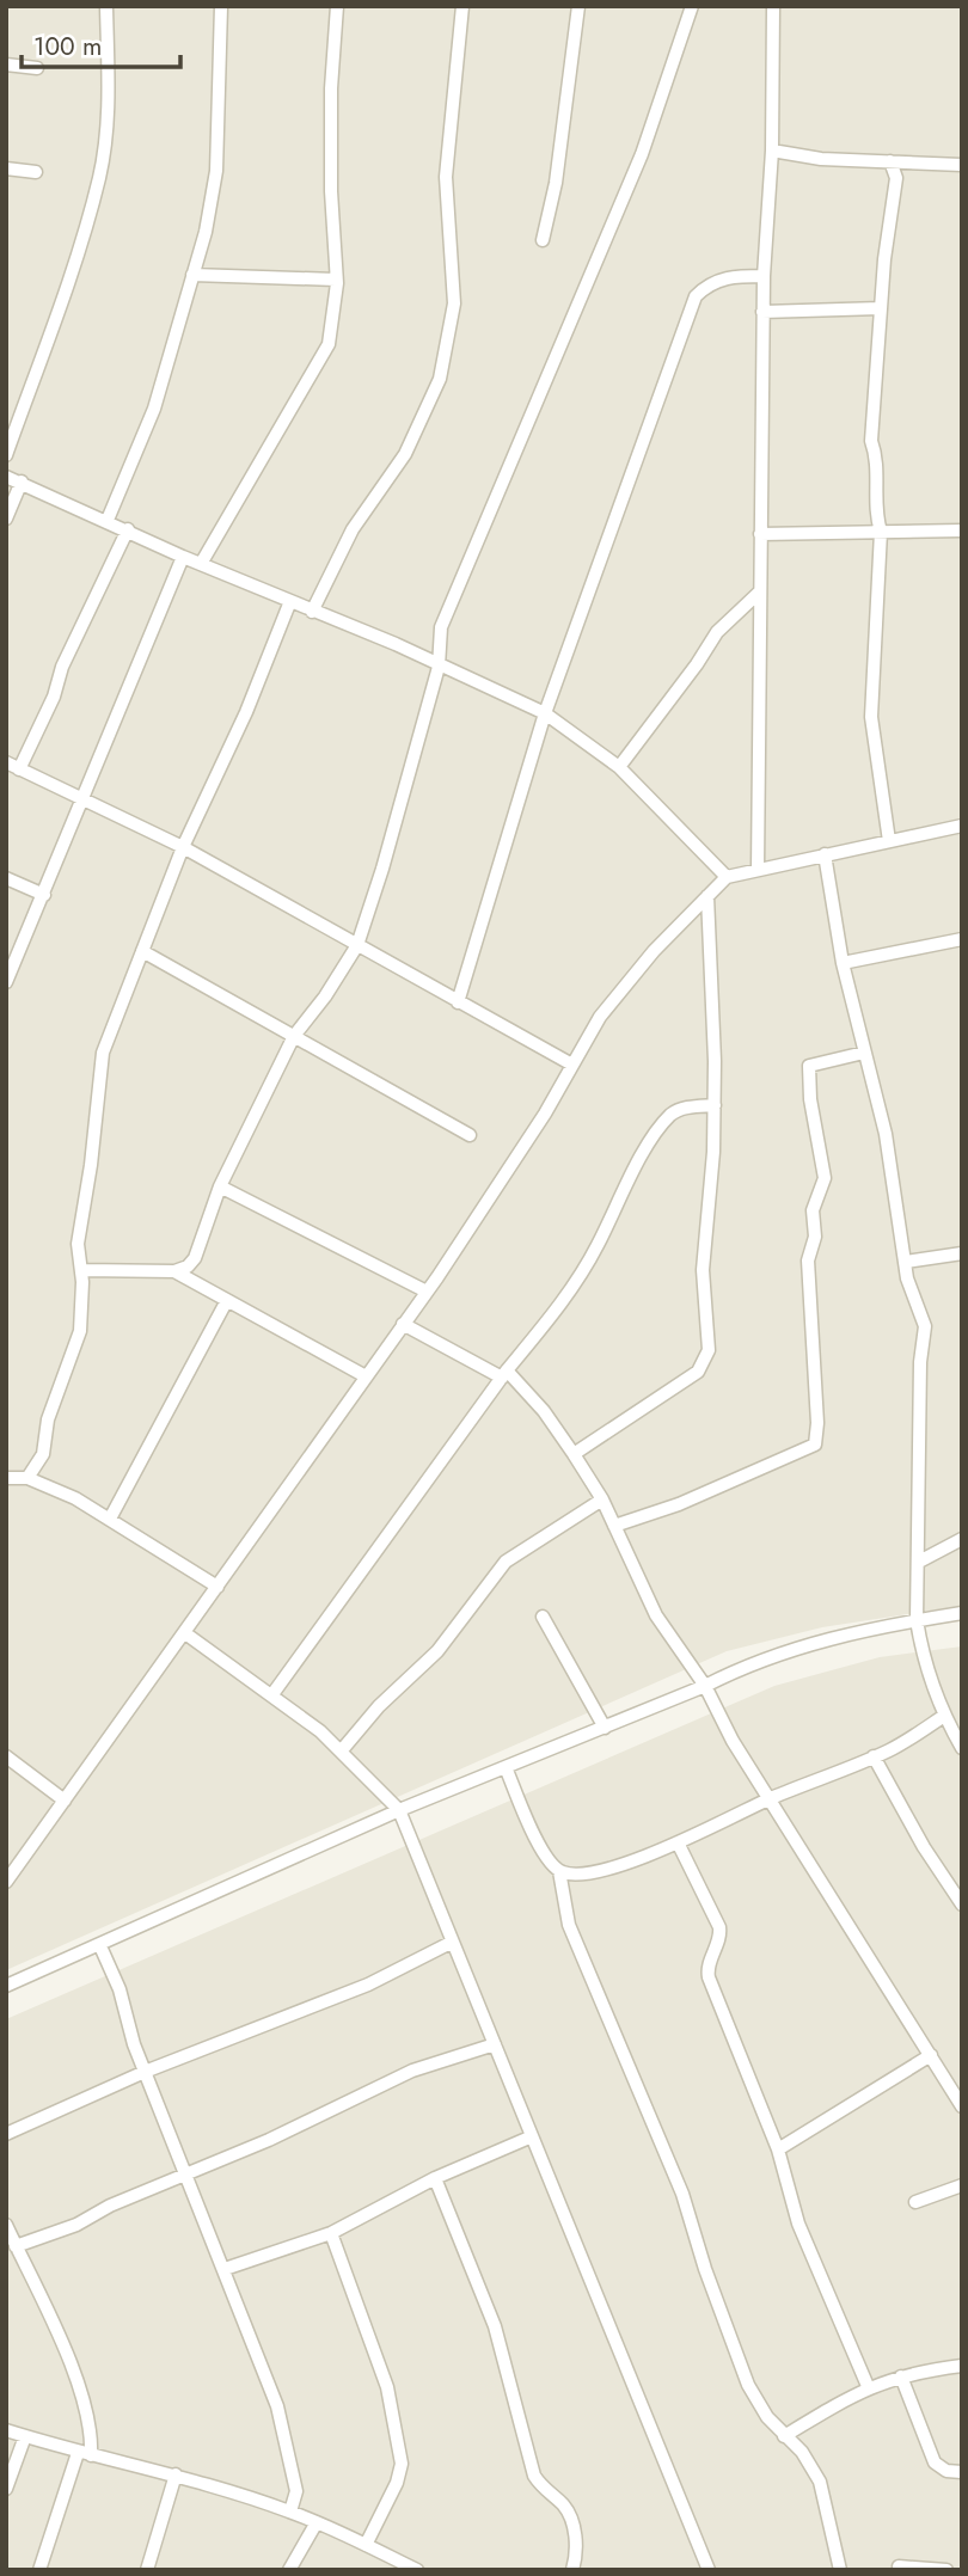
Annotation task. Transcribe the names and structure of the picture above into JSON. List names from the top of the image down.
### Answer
{
  "scale_bar": "100 m"
}
